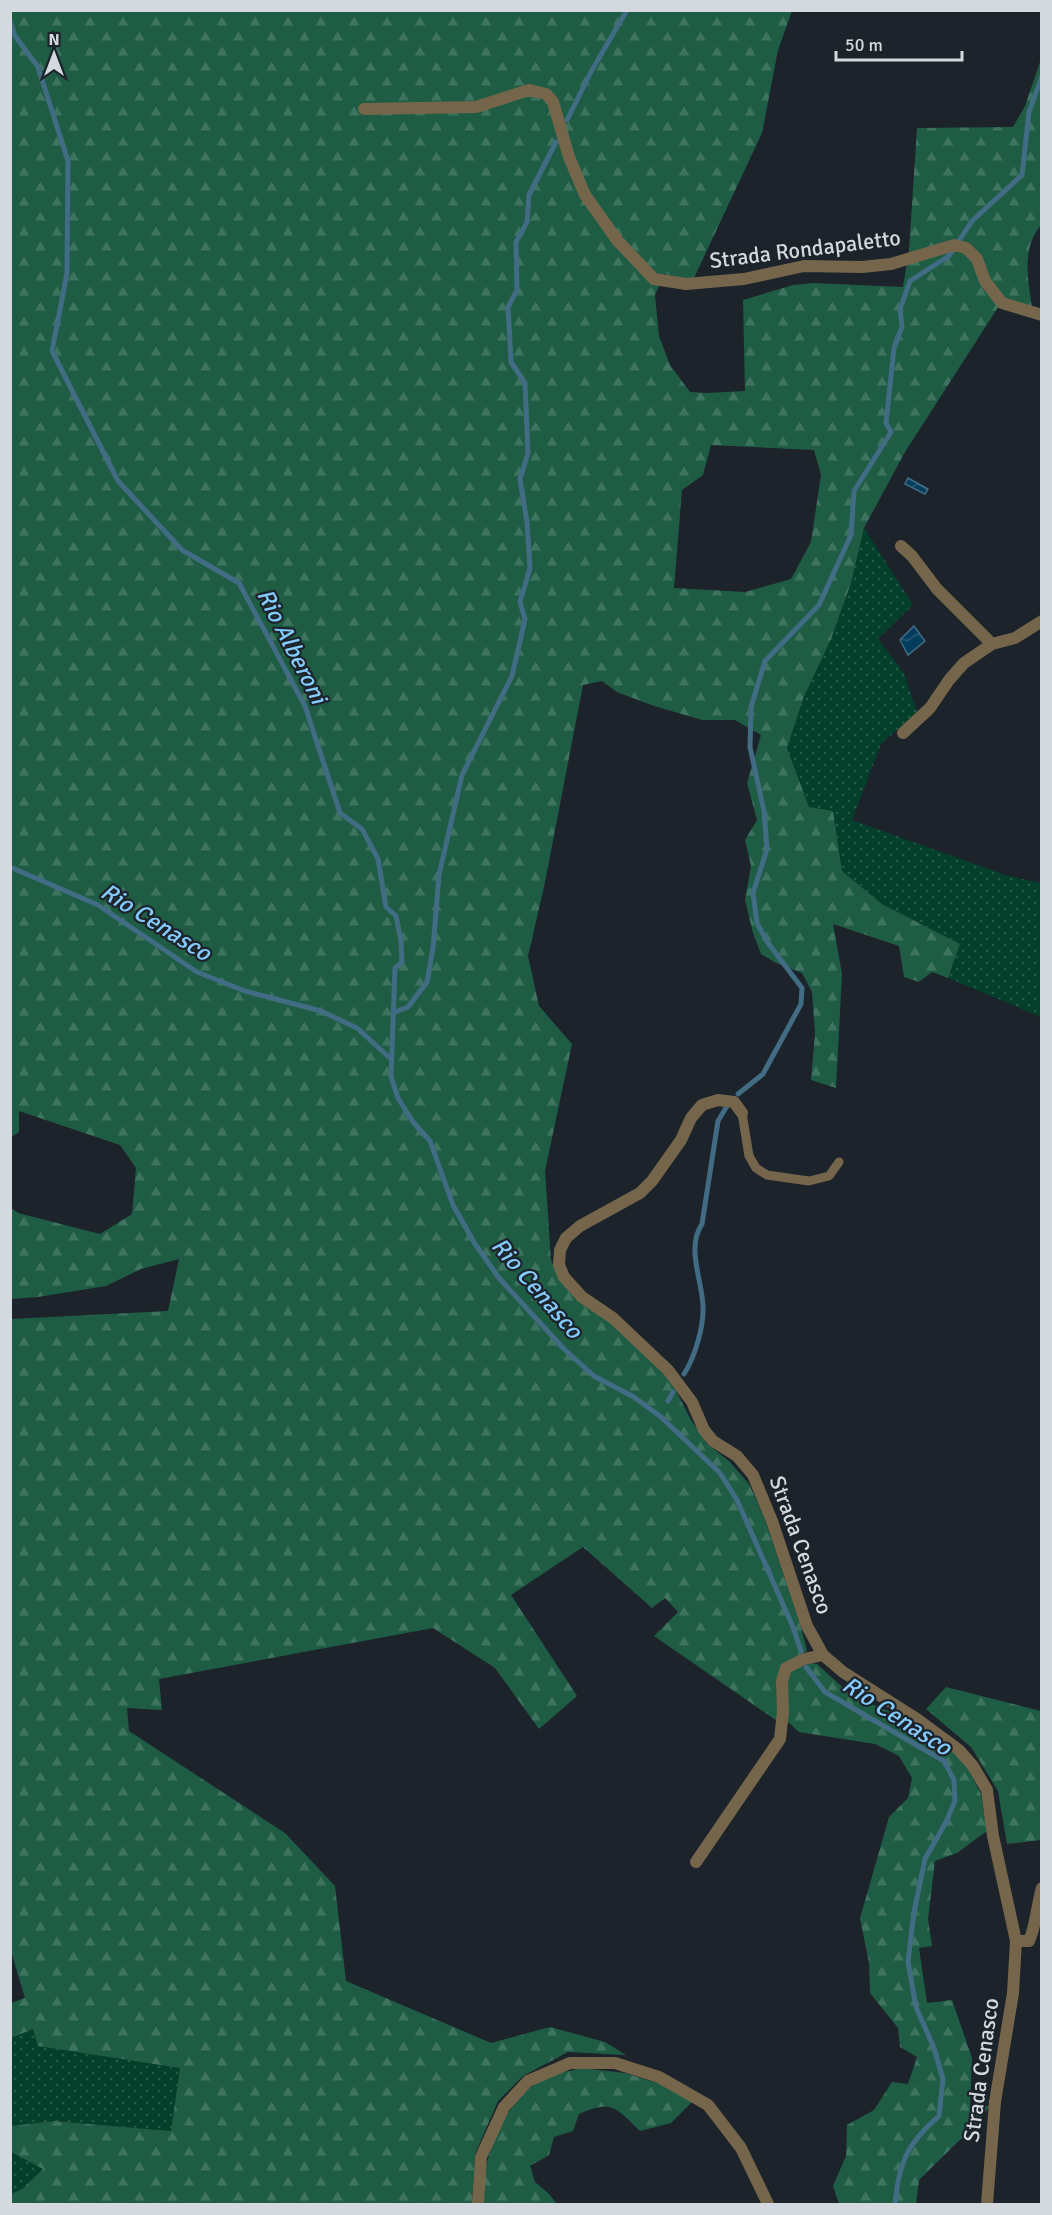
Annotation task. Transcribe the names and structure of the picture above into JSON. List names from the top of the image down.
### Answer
{
  "streets": {
    "street": ["Strada Rondapaletto", "Strada Cenasco"]
  },
  "water": ["Rio Alberoni", "Rio Cenasco"],
  "scale_bar": "50 m",
  "north": "top"
}
